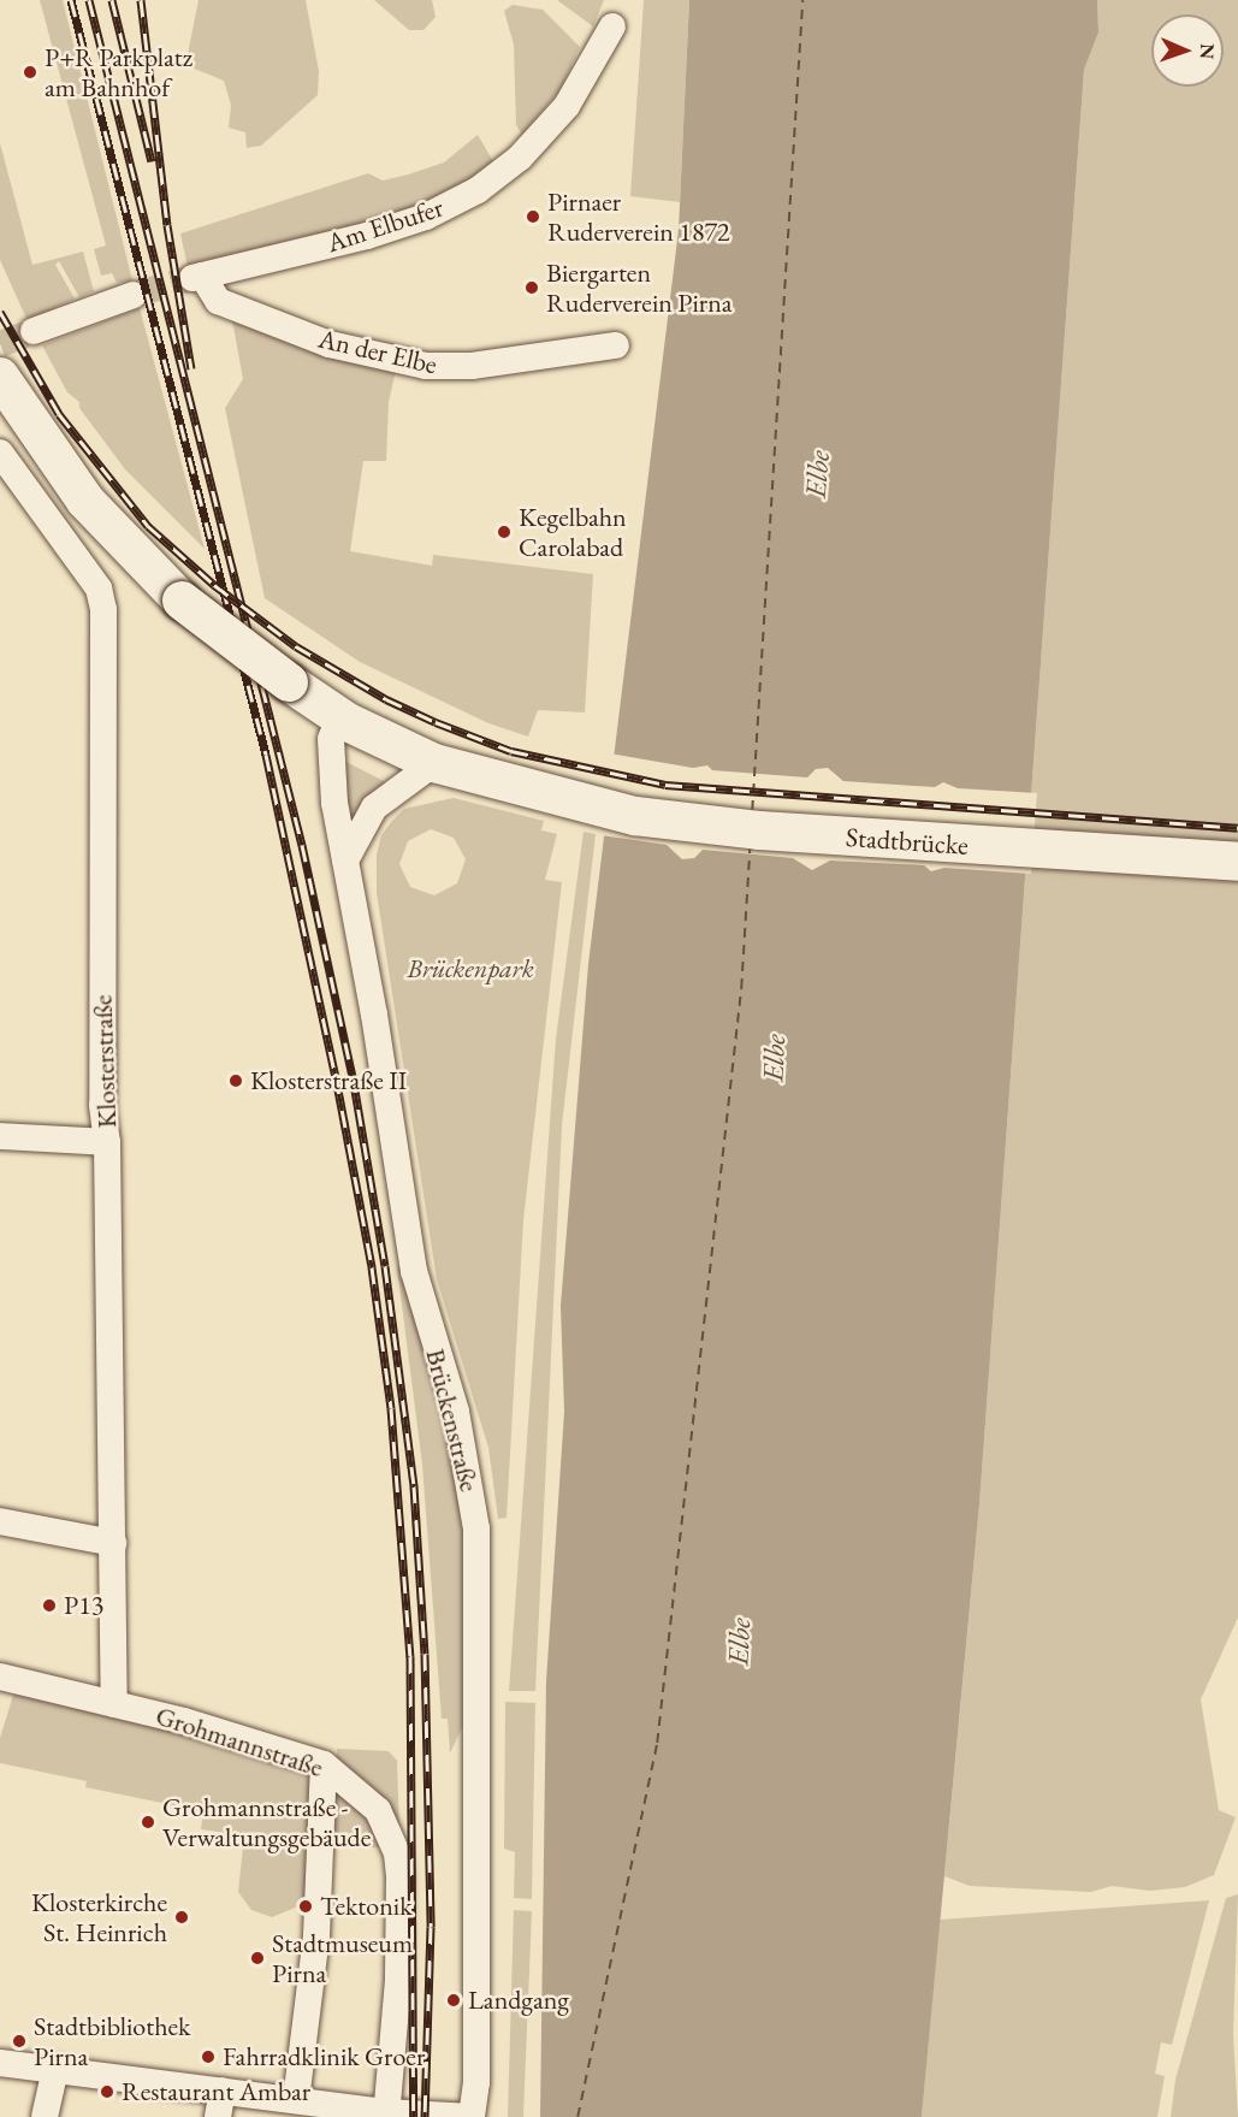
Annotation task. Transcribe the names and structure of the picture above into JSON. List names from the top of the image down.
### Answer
{
  "streets": {
    "main road": ["Stadtbrücke"],
    "street": [
      "Am Elbufer",
      "An der Elbe",
      "Klosterstraße",
      "Brückenstraße",
      "Grohmannstraße"
    ]
  },
  "crossings": [
    ["Am Elbufer", "An der Elbe"],
    ["Stadtbrücke", "Brückenstraße"],
    ["Klosterstraße", "Grohmannstraße"]
  ],
  "water": ["Elbe"],
  "parks": ["Brückenpark"],
  "places": [
    "P+R Parkplatz am Bahnhof",
    "Pirnaer Ruderverein 1872",
    "Biergarten Ruderverein Pirna",
    "Kegelbahn Carolabad",
    "Klosterstraße II",
    "P13",
    "Grohmannstraße - Verwaltungsgebäude",
    "Tektonik",
    "Klosterkirche St. Heinrich",
    "Stadtmuseum Pirna",
    "Landgang",
    "Stadtbibliothek Pirna",
    "Fahrradklinik Groer",
    "Restaurant Ambar"
  ],
  "north": "right"
}
